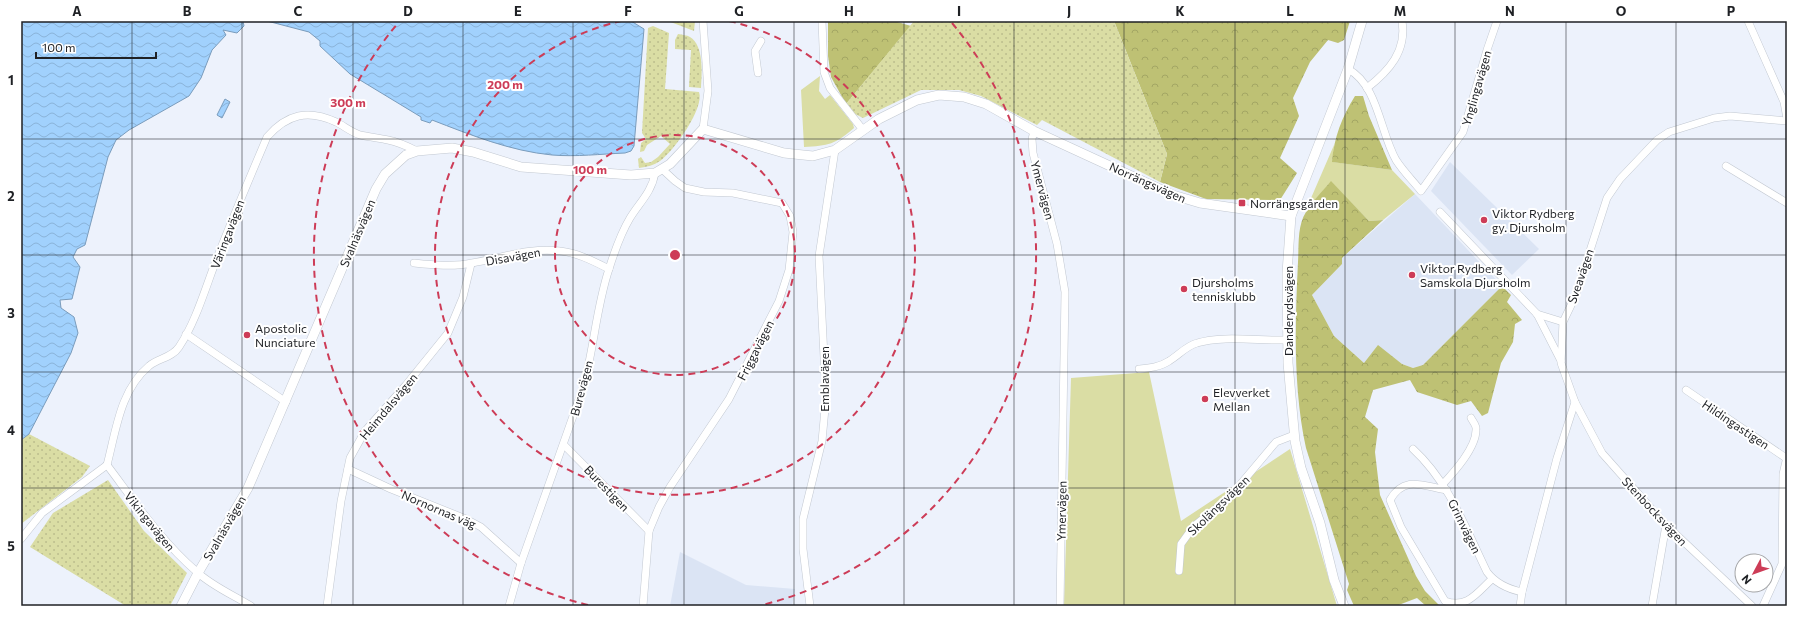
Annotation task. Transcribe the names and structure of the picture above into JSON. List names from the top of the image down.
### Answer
{
  "streets": {
    "street": [
      "Ynglingavägen",
      "Norrängsvägen",
      "Ymervägen",
      "Svalnäsvägen",
      "Väringavägen",
      "Disavägen",
      "Sveavägen",
      "Danderydsvägen",
      "Friggavägen",
      "Emblavägen",
      "Burevägen",
      "Heimdalsvägen",
      "Hildingastigen",
      "Burestigen",
      "Skolängsvägen",
      "Nornornas väg",
      "Stenbocksvägen",
      "Vikingavägen",
      "Grimvägen"
    ]
  },
  "crossings": [
    ["Norrängsvägen", "Ymervägen"],
    ["Norrängsvägen", "Danderydsvägen"],
    ["Svalnäsvägen", "Väringavägen"],
    ["Svalnäsvägen", "Friggavägen"],
    ["Svalnäsvägen", "Burevägen"],
    ["Svalnäsvägen", "Vikingavägen"],
    ["Väringavägen", "Vikingavägen"],
    ["Disavägen", "Burevägen"],
    ["Disavägen", "Heimdalsvägen"],
    ["Sveavägen", "Stenbocksvägen"],
    ["Danderydsvägen", "Skolängsvägen"],
    ["Friggavägen", "Burevägen"],
    ["Friggavägen", "Burestigen"],
    ["Burevägen", "Burestigen"],
    ["Burevägen", "Nornornas väg"],
    ["Heimdalsvägen", "Nornornas väg"]
  ],
  "places": {
    "transit": ["Norrängsgården"],
    "other": [
      "Viktor Rydberg gy. Djursholm",
      "Viktor Rydberg Samskola Djursholm",
      "Djursholms tennisklubb",
      "Apostolic Nunciature",
      "Elevverket Mellan"
    ]
  },
  "scale_bar": "100 m",
  "north": "bottom left",
  "grid": {
    "columns": [
      "A",
      "B",
      "C",
      "D",
      "E",
      "F",
      "G",
      "H",
      "I",
      "J",
      "K",
      "L",
      "M",
      "N",
      "O",
      "P"
    ],
    "rows": [
      "1",
      "2",
      "3",
      "4",
      "5"
    ]
  },
  "rings": ["200 m", "300 m", "100 m"]
}
